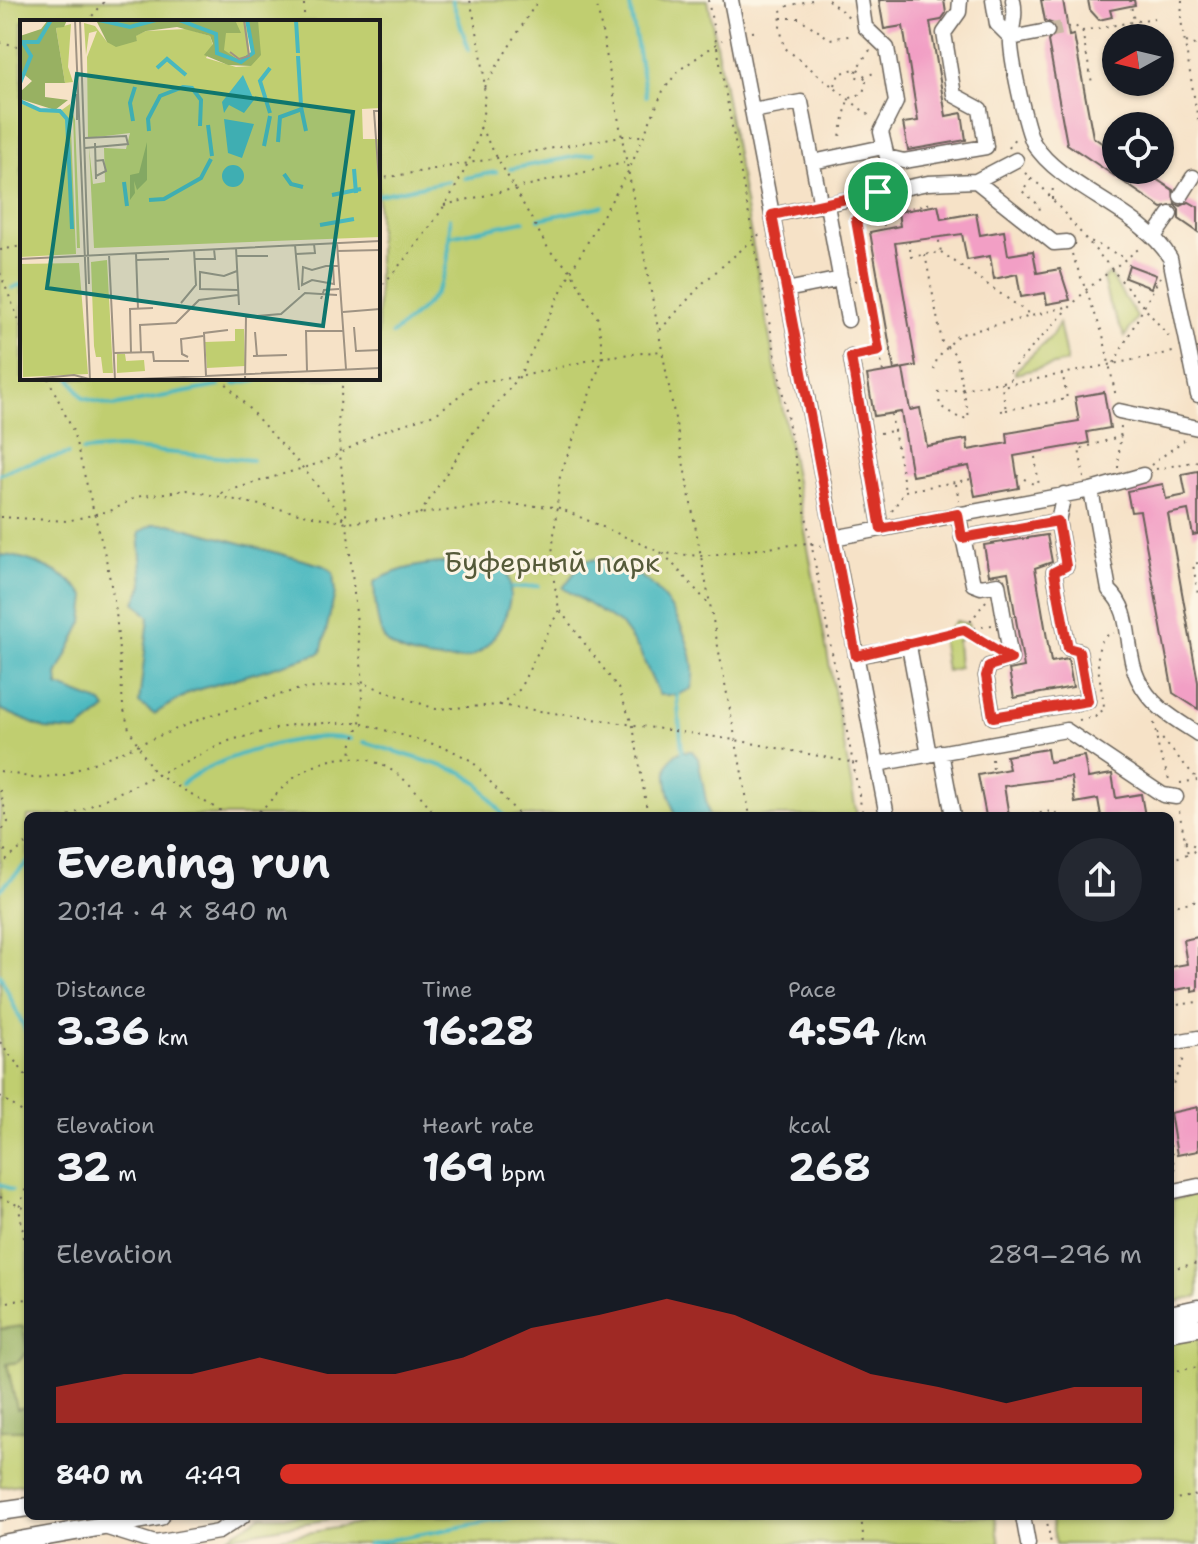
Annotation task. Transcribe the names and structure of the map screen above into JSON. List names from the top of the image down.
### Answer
{
  "parks": ["Буферный парк"],
  "north": "left",
  "page": {
    "heading": ["Evening run", "20:14 · 4 × 840 m"],
    "stats": [
      ["Distance", "3.36 km"],
      ["Time", "16:28"],
      ["Pace", "4:54 /km"],
      ["Elevation", "32 m"],
      ["Heart rate", "169 bpm"],
      ["kcal", "268"]
    ],
    "chart": ["Elevation", "289–296 m"],
    "list": [
      {
        "name": "840 m",
        "note": "4:49"
      }
    ]
  }
}
